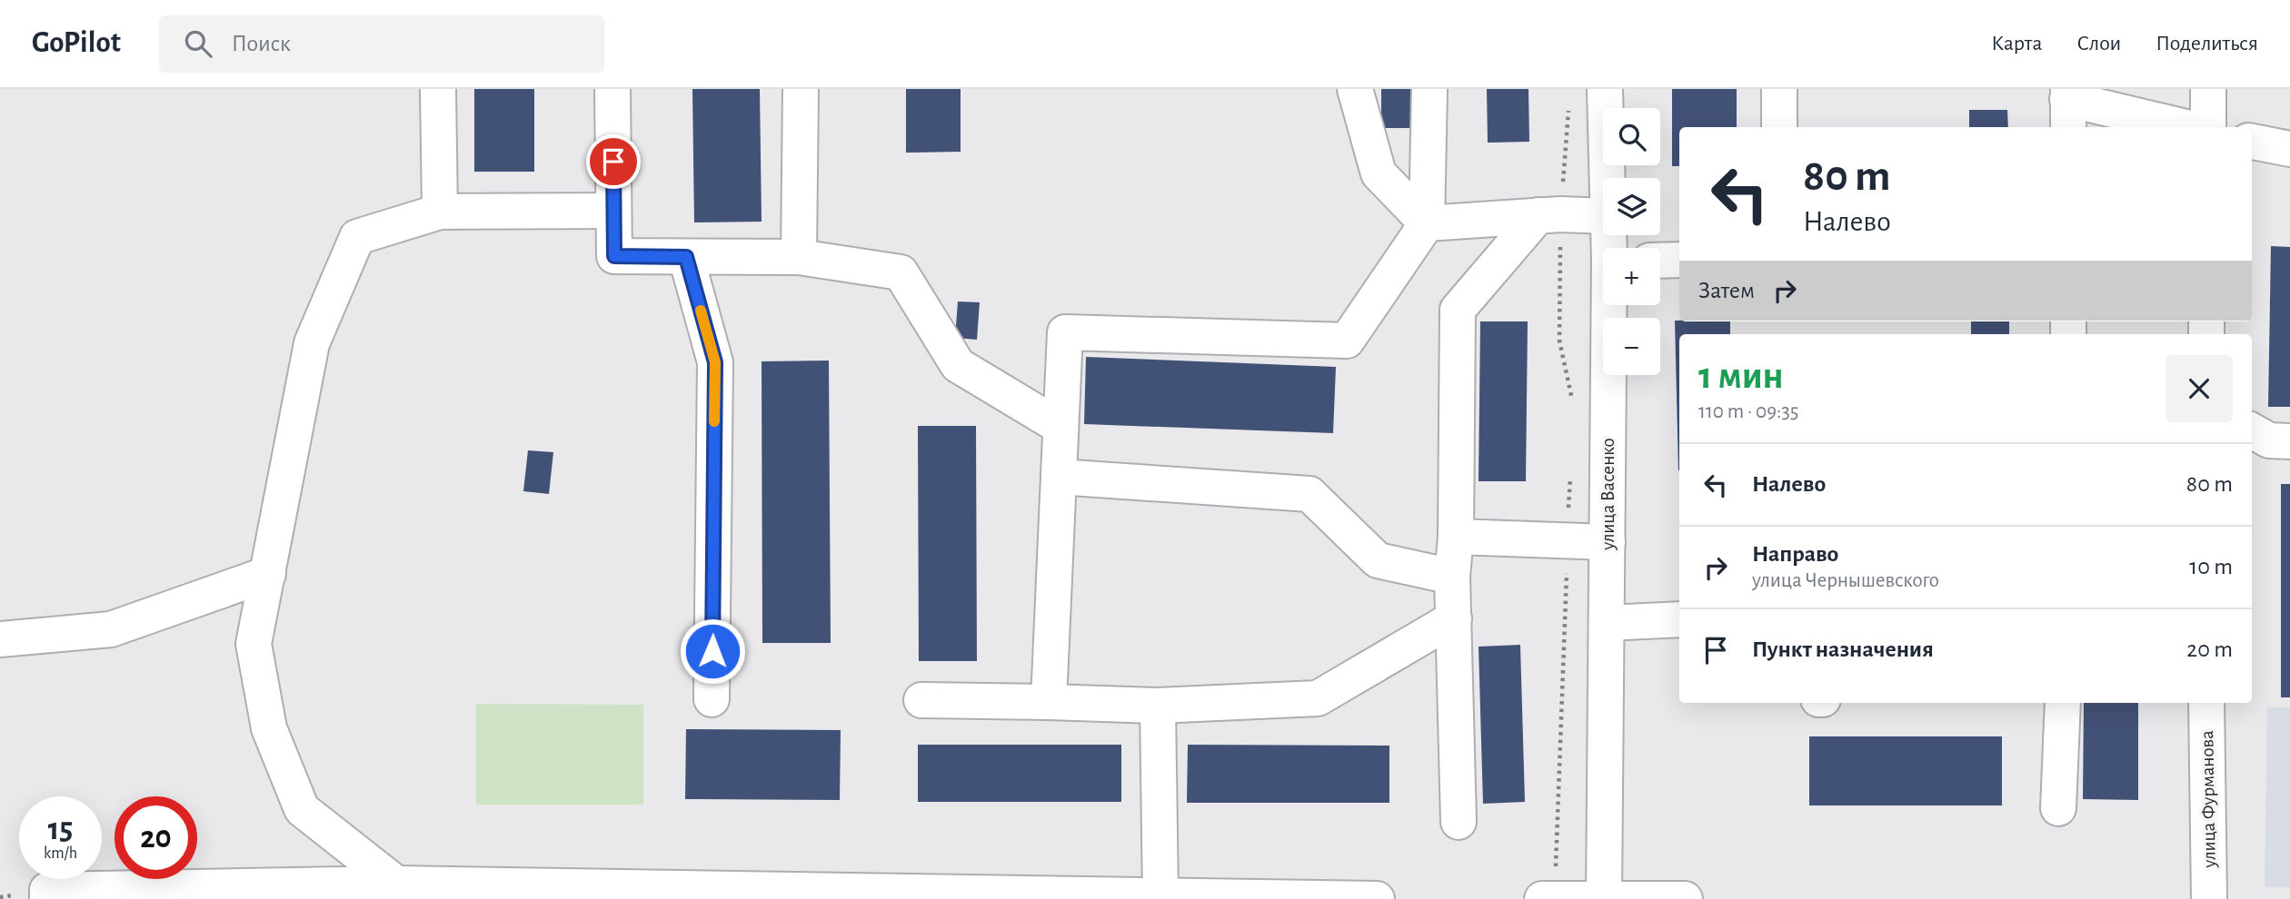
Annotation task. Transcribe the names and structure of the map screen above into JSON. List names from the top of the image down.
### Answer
{
  "streets": {
    "street": ["улица Васенко", "улица Фурманова"]
  },
  "page": {
    "header": "GoPilot",
    "search": "Поиск",
    "nav": ["Карта", "Слои", "Поделиться"],
    "map_buttons": ["+", "−"],
    "turn": ["80 m", "Налево"],
    "then": "Затем",
    "heading": ["1 мин", "110 m · 09:35"],
    "list": [
      {
        "name": "Налево",
        "value": "80 m"
      },
      {
        "name": "Направо",
        "note": "улица Чернышевского",
        "value": "10 m"
      },
      {
        "name": "Пункт назначения",
        "value": "20 m"
      }
    ],
    "speed": "15 km/h",
    "limit": "20"
  }
}
